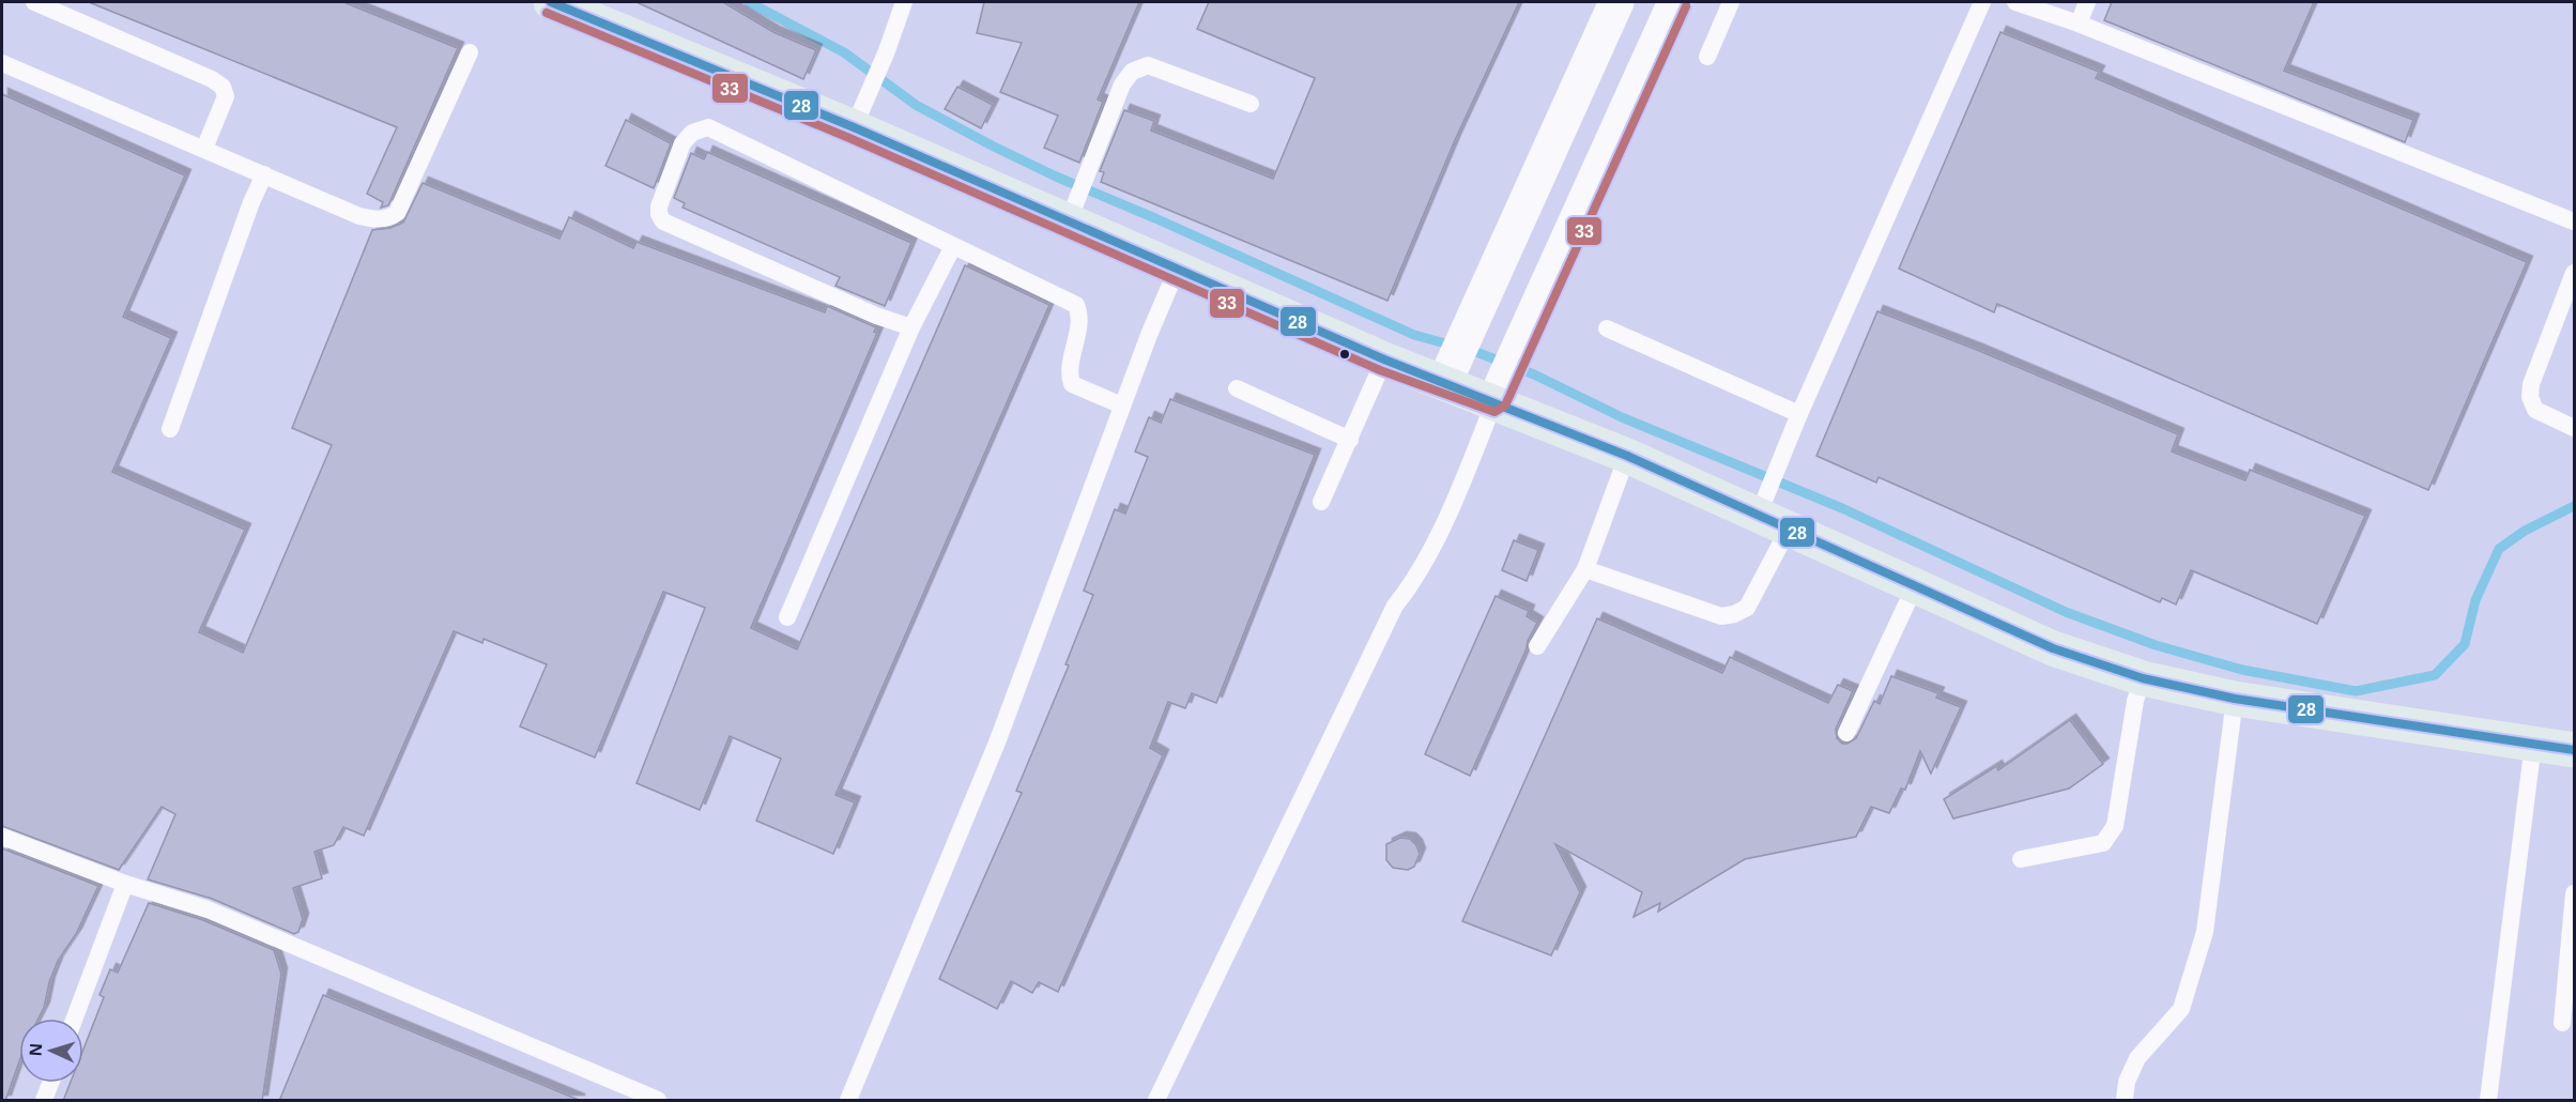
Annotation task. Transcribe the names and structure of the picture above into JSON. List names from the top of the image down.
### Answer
{
  "lines": ["transit line 28", "transit line 33"],
  "north": "left"
}
